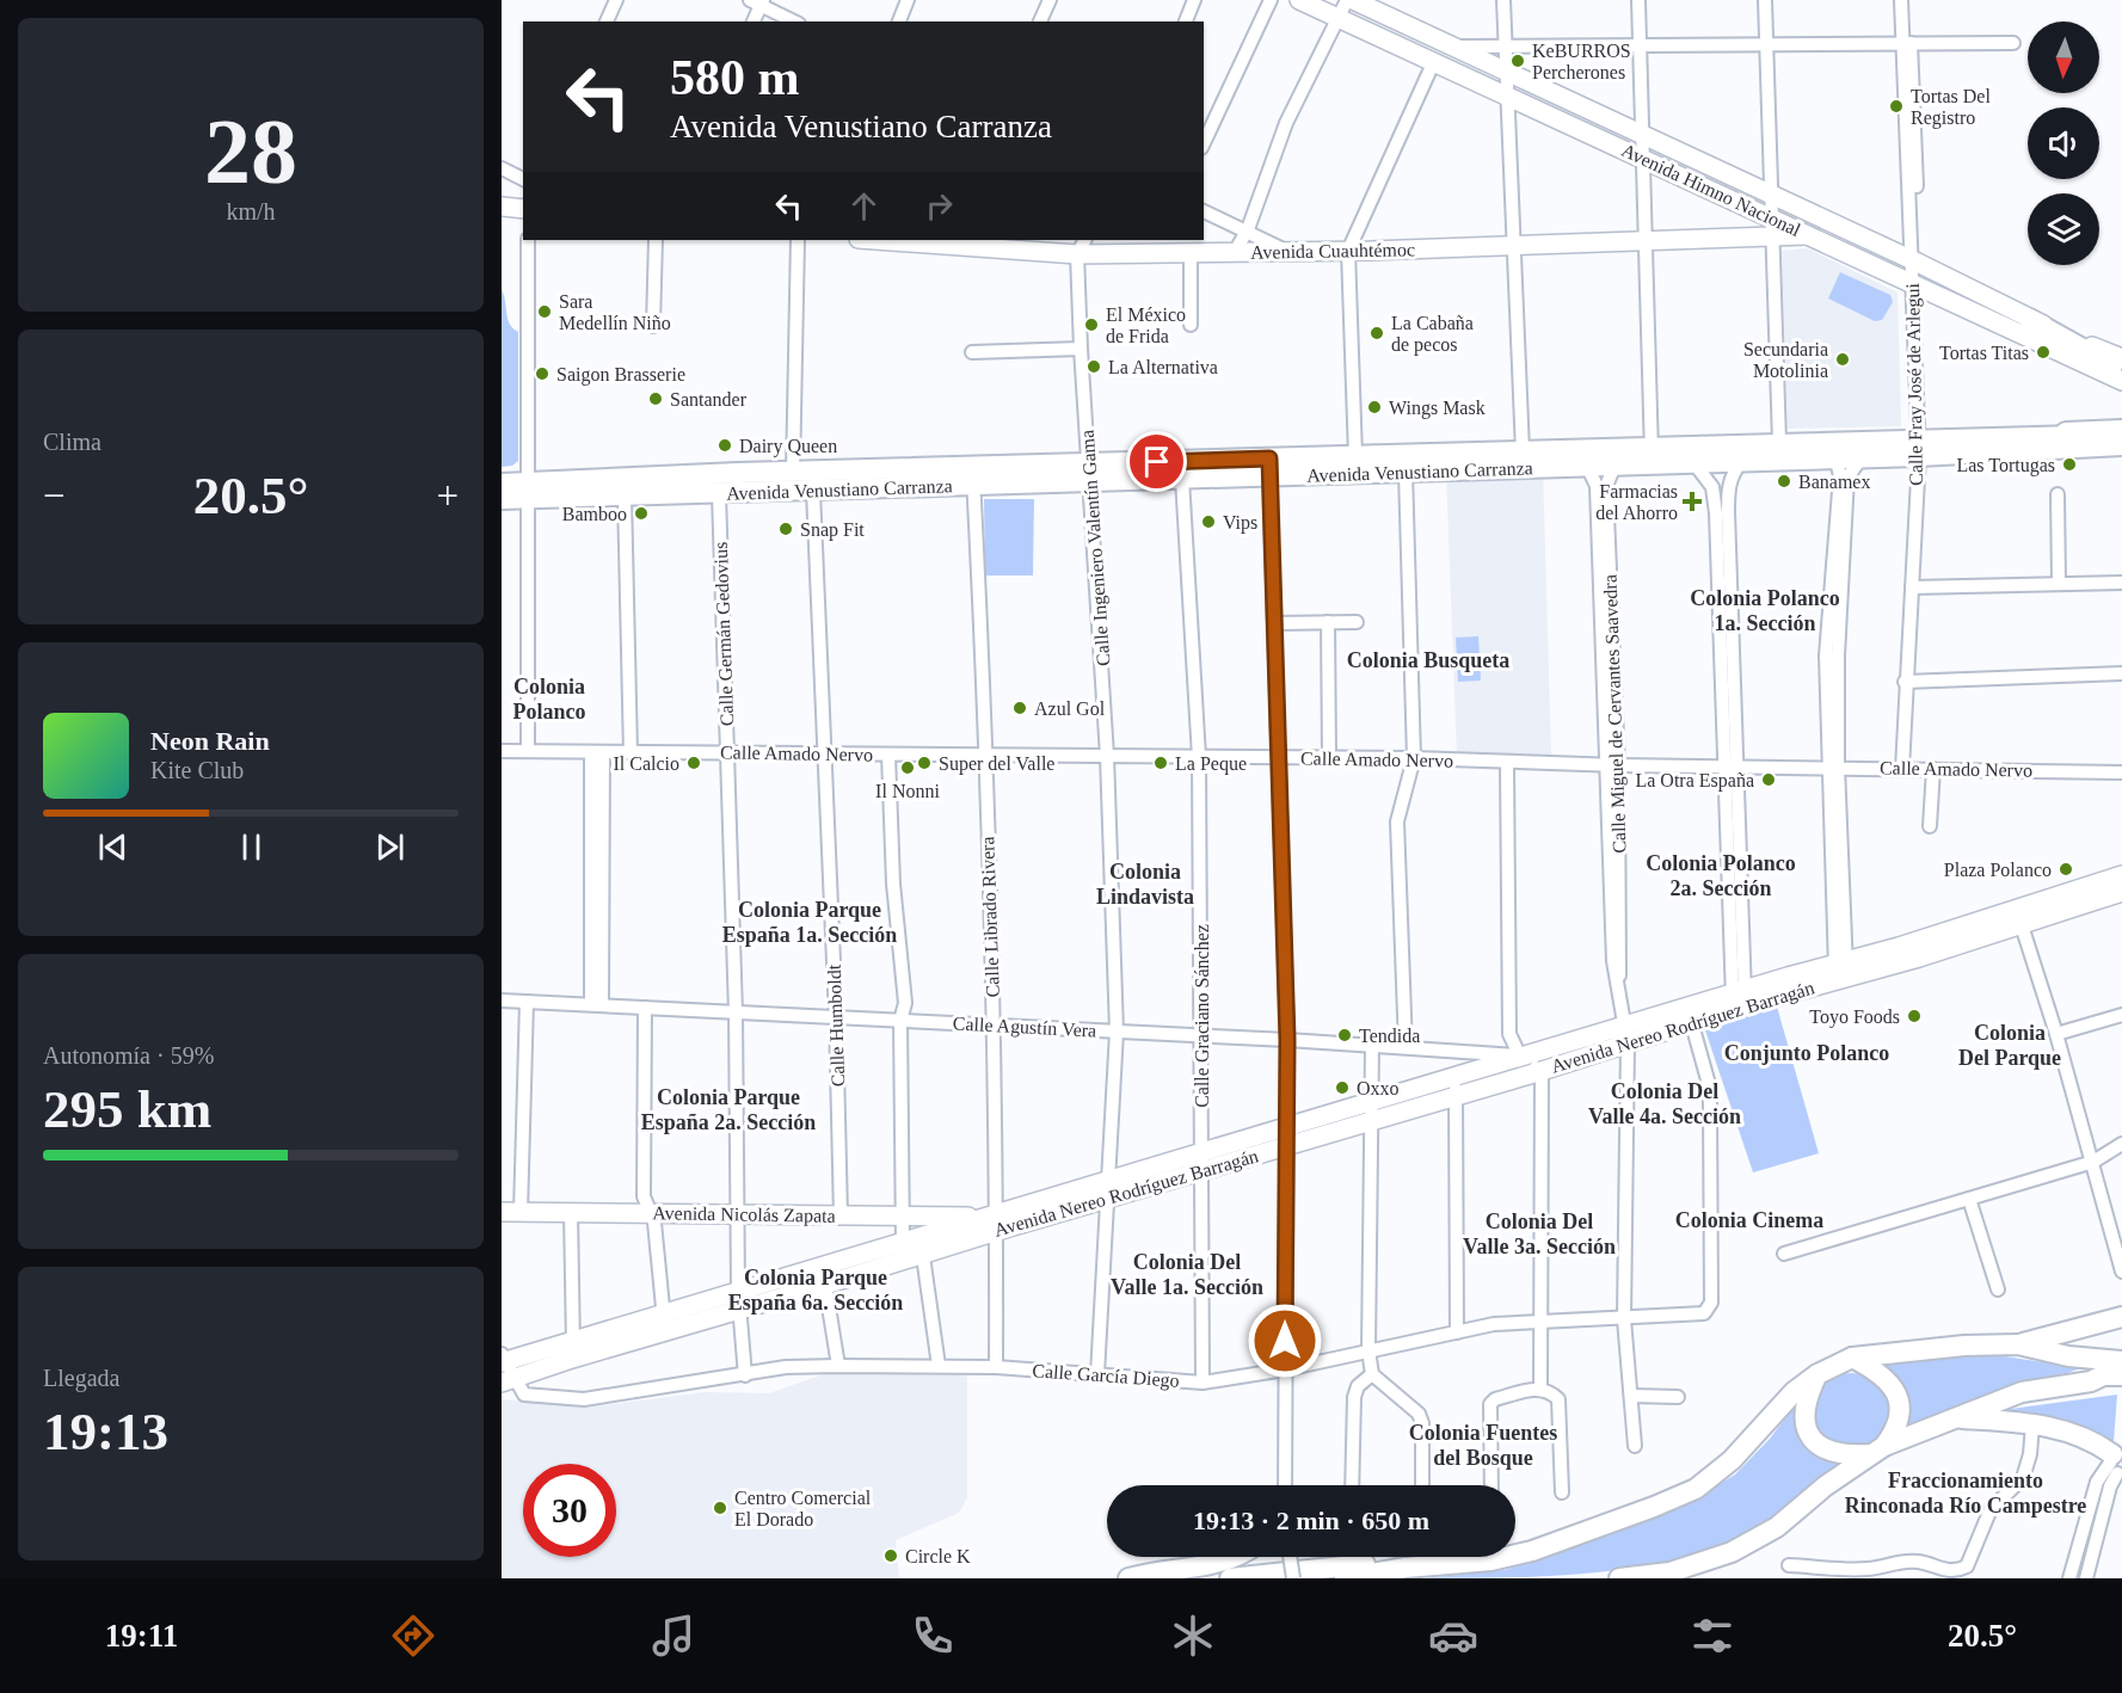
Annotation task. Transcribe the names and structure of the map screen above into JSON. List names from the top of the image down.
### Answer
{
  "streets": {
    "main road": ["Avenida Venustiano Carranza"],
    "street": [
      "Avenida Himno Nacional",
      "Avenida Cuauhtémoc",
      "Calle Fray José de Arlegui",
      "Calle Ingeniero Valentín Gama",
      "Calle Germán Gedovius",
      "Calle Miguel de Cervantes Saavedra",
      "Calle Amado Nervo",
      "Calle Librado Rivera",
      "Calle Graciano Sánchez",
      "Calle Humboldt",
      "Calle Agustín Vera",
      "Avenida Nereo Rodríguez Barragán",
      "Avenida Nicolás Zapata",
      "Calle García Diego"
    ]
  },
  "crossings": [
    ["Avenida Himno Nacional", "Avenida Cuauhtémoc"],
    ["Avenida Himno Nacional", "Calle Fray José de Arlegui"],
    ["Avenida Cuauhtémoc", "Calle Ingeniero Valentín Gama"],
    ["Calle Fray José de Arlegui", "Avenida Venustiano Carranza"],
    ["Calle Fray José de Arlegui", "Calle Amado Nervo"],
    ["Avenida Venustiano Carranza", "Calle Ingeniero Valentín Gama"],
    ["Avenida Venustiano Carranza", "Calle Germán Gedovius"],
    ["Avenida Venustiano Carranza", "Calle Miguel de Cervantes Saavedra"],
    ["Avenida Venustiano Carranza", "Calle Librado Rivera"],
    ["Avenida Venustiano Carranza", "Calle Graciano Sánchez"],
    ["Avenida Venustiano Carranza", "Calle Humboldt"],
    ["Calle Ingeniero Valentín Gama", "Calle Amado Nervo"],
    ["Calle Ingeniero Valentín Gama", "Calle Agustín Vera"],
    ["Calle Ingeniero Valentín Gama", "Avenida Nereo Rodríguez Barragán"],
    ["Calle Ingeniero Valentín Gama", "Calle García Diego"],
    ["Calle Germán Gedovius", "Calle Amado Nervo"],
    ["Calle Germán Gedovius", "Calle Agustín Vera"],
    ["Calle Germán Gedovius", "Avenida Nereo Rodríguez Barragán"],
    ["Calle Germán Gedovius", "Avenida Nicolás Zapata"],
    ["Calle Germán Gedovius", "Calle García Diego"],
    ["Calle Miguel de Cervantes Saavedra", "Calle Amado Nervo"],
    ["Calle Miguel de Cervantes Saavedra", "Avenida Nereo Rodríguez Barragán"],
    ["Calle Miguel de Cervantes Saavedra", "Calle García Diego"],
    ["Calle Amado Nervo", "Calle Librado Rivera"],
    ["Calle Amado Nervo", "Calle Graciano Sánchez"],
    ["Calle Amado Nervo", "Calle Humboldt"],
    ["Calle Librado Rivera", "Calle Agustín Vera"],
    ["Calle Librado Rivera", "Avenida Nereo Rodríguez Barragán"],
    ["Calle Librado Rivera", "Avenida Nicolás Zapata"],
    ["Calle Librado Rivera", "Calle García Diego"],
    ["Calle Graciano Sánchez", "Calle Agustín Vera"],
    ["Calle Graciano Sánchez", "Avenida Nereo Rodríguez Barragán"],
    ["Calle Graciano Sánchez", "Calle García Diego"],
    ["Calle Humboldt", "Calle Agustín Vera"],
    ["Calle Humboldt", "Avenida Nicolás Zapata"],
    ["Calle Agustín Vera", "Avenida Nereo Rodríguez Barragán"],
    ["Avenida Nereo Rodríguez Barragán", "Avenida Nicolás Zapata"],
    ["Avenida Nereo Rodríguez Barragán", "Calle García Diego"]
  ],
  "districts": [
    "Colonia Polanco 1a. Sección",
    "Colonia Busqueta",
    "Colonia Polanco",
    "Colonia Polanco 2a. Sección",
    "Colonia Lindavista",
    "Colonia Parque España 1a. Sección",
    "Colonia Del Parque",
    "Conjunto Polanco",
    "Colonia Del Valle 4a. Sección",
    "Colonia Parque España 2a. Sección",
    "Colonia Cinema",
    "Colonia Del Valle 3a. Sección",
    "Colonia Del Valle 1a. Sección",
    "Colonia Parque España 6a. Sección",
    "Colonia Fuentes del Bosque",
    "Fraccionamiento Rinconada Río Campestre"
  ],
  "places": {
    "other": [
      "KeBURROS Percherones",
      "Tortas Del Registro",
      "Sara Medellín Niño",
      "El México de Frida",
      "La Cabaña de pecos",
      "Tortas Titas",
      "Secundaria Motolinia",
      "La Alternativa",
      "Saigon Brasserie",
      "Santander",
      "Wings Mask",
      "Dairy Queen",
      "Las Tortugas",
      "Banamex",
      "Bamboo",
      "Vips",
      "Snap Fit",
      "Azul Gol",
      "Il Calcio",
      "Super del Valle",
      "La Peque",
      "Il Nonni",
      "La Otra España",
      "Plaza Polanco",
      "Toyo Foods",
      "Tendida",
      "Oxxo",
      "Centro Comercial El Dorado",
      "Circle K"
    ],
    "health": ["Farmacias del Ahorro"]
  },
  "north": "bottom",
  "page": {
    "tile": [
      ["28", "km/h"],
      "Clima",
      ["Autonomía · 59%", "295 km"],
      ["Llegada", "19:13"]
    ],
    "turn": ["580 m", "Avenida Venustiano Carranza"],
    "heat": ["−", "20.5°", "+"],
    "song": ["Neon Rain", "Kite Club"],
    "limit": "30",
    "trip": "19:13 · 2 min · 650 m",
    "tabs": ["19:11", "20.5°"]
  }
}
